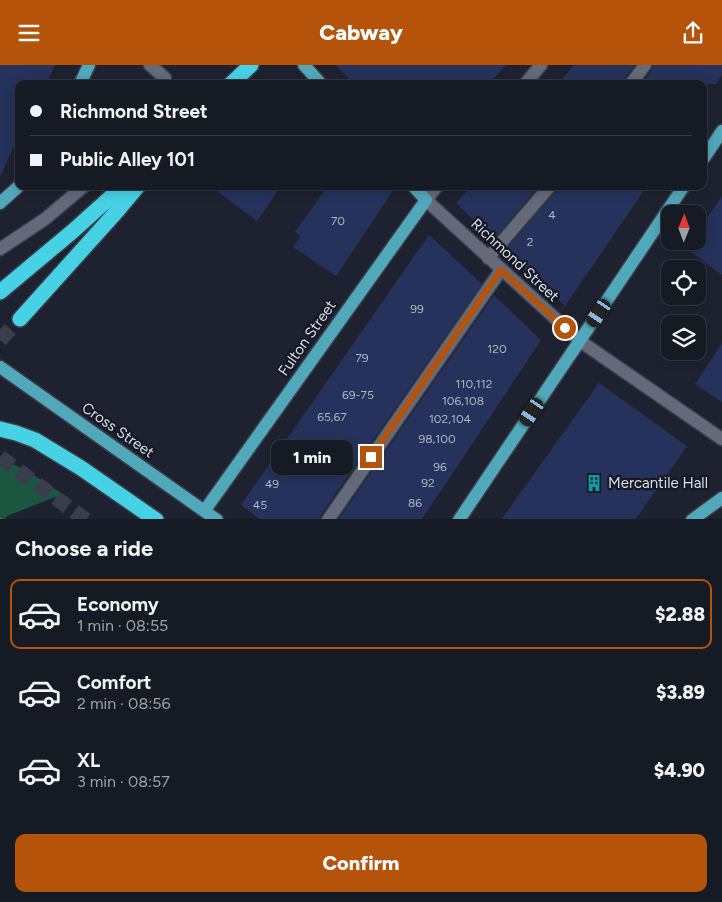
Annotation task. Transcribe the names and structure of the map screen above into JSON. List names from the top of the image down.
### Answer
{
  "streets": {
    "main road": ["Richmond Street", "Fulton Street", "Cross Street"]
  },
  "crossings": [
    ["Richmond Street", "Fulton Street"],
    ["Fulton Street", "Cross Street"]
  ],
  "places": {
    "building": ["Mercantile Hall"]
  },
  "house_numbers": [
    "4",
    "70",
    "2",
    "99",
    "120",
    "79",
    "110,112",
    "69-75",
    "106,108",
    "65,67",
    "102,104",
    "98,100",
    "96",
    "92",
    "49",
    "86",
    "45"
  ],
  "north": "top",
  "page": {
    "header": "Cabway",
    "banner": ["Richmond Street", "Public Alley 101"],
    "bubble": "1 min",
    "heading": "Choose a ride",
    "list": [
      {
        "name": "Economy",
        "note": "1 min · 08:55",
        "value": "$2.88"
      },
      {
        "name": "Comfort",
        "note": "2 min · 08:56",
        "value": "$3.89"
      },
      {
        "name": "XL",
        "note": "3 min · 08:57",
        "value": "$4.90"
      }
    ],
    "buttons": "Confirm"
  }
}
